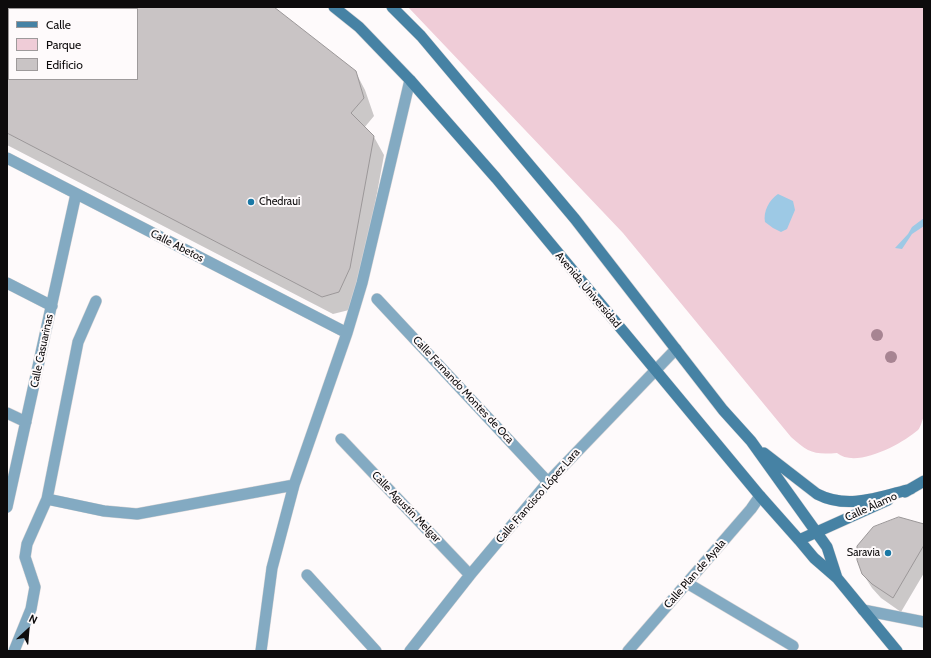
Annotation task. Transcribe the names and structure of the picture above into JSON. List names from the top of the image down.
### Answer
{
  "streets": {
    "main road": ["Avenida Universidad", "Calle Álamo"],
    "street": [
      "Calle Abetos",
      "Calle Casuarinas",
      "Calle Fernando Montes de Oca",
      "Calle Francisco López Lara",
      "Calle Agustín Melgar",
      "Calle Plan de Ayala"
    ]
  },
  "crossings": [
    ["Calle Abetos", "Calle Casuarinas"],
    ["Avenida Universidad", "Calle Francisco López Lara"],
    ["Avenida Universidad", "Calle Álamo"],
    ["Avenida Universidad", "Calle Plan de Ayala"],
    ["Calle Fernando Montes de Oca", "Calle Francisco López Lara"],
    ["Calle Francisco López Lara", "Calle Agustín Melgar"]
  ],
  "places": ["Chedraui", "Saravia"],
  "legend": ["Calle", "Parque", "Edificio"],
  "north": "top right"
}
